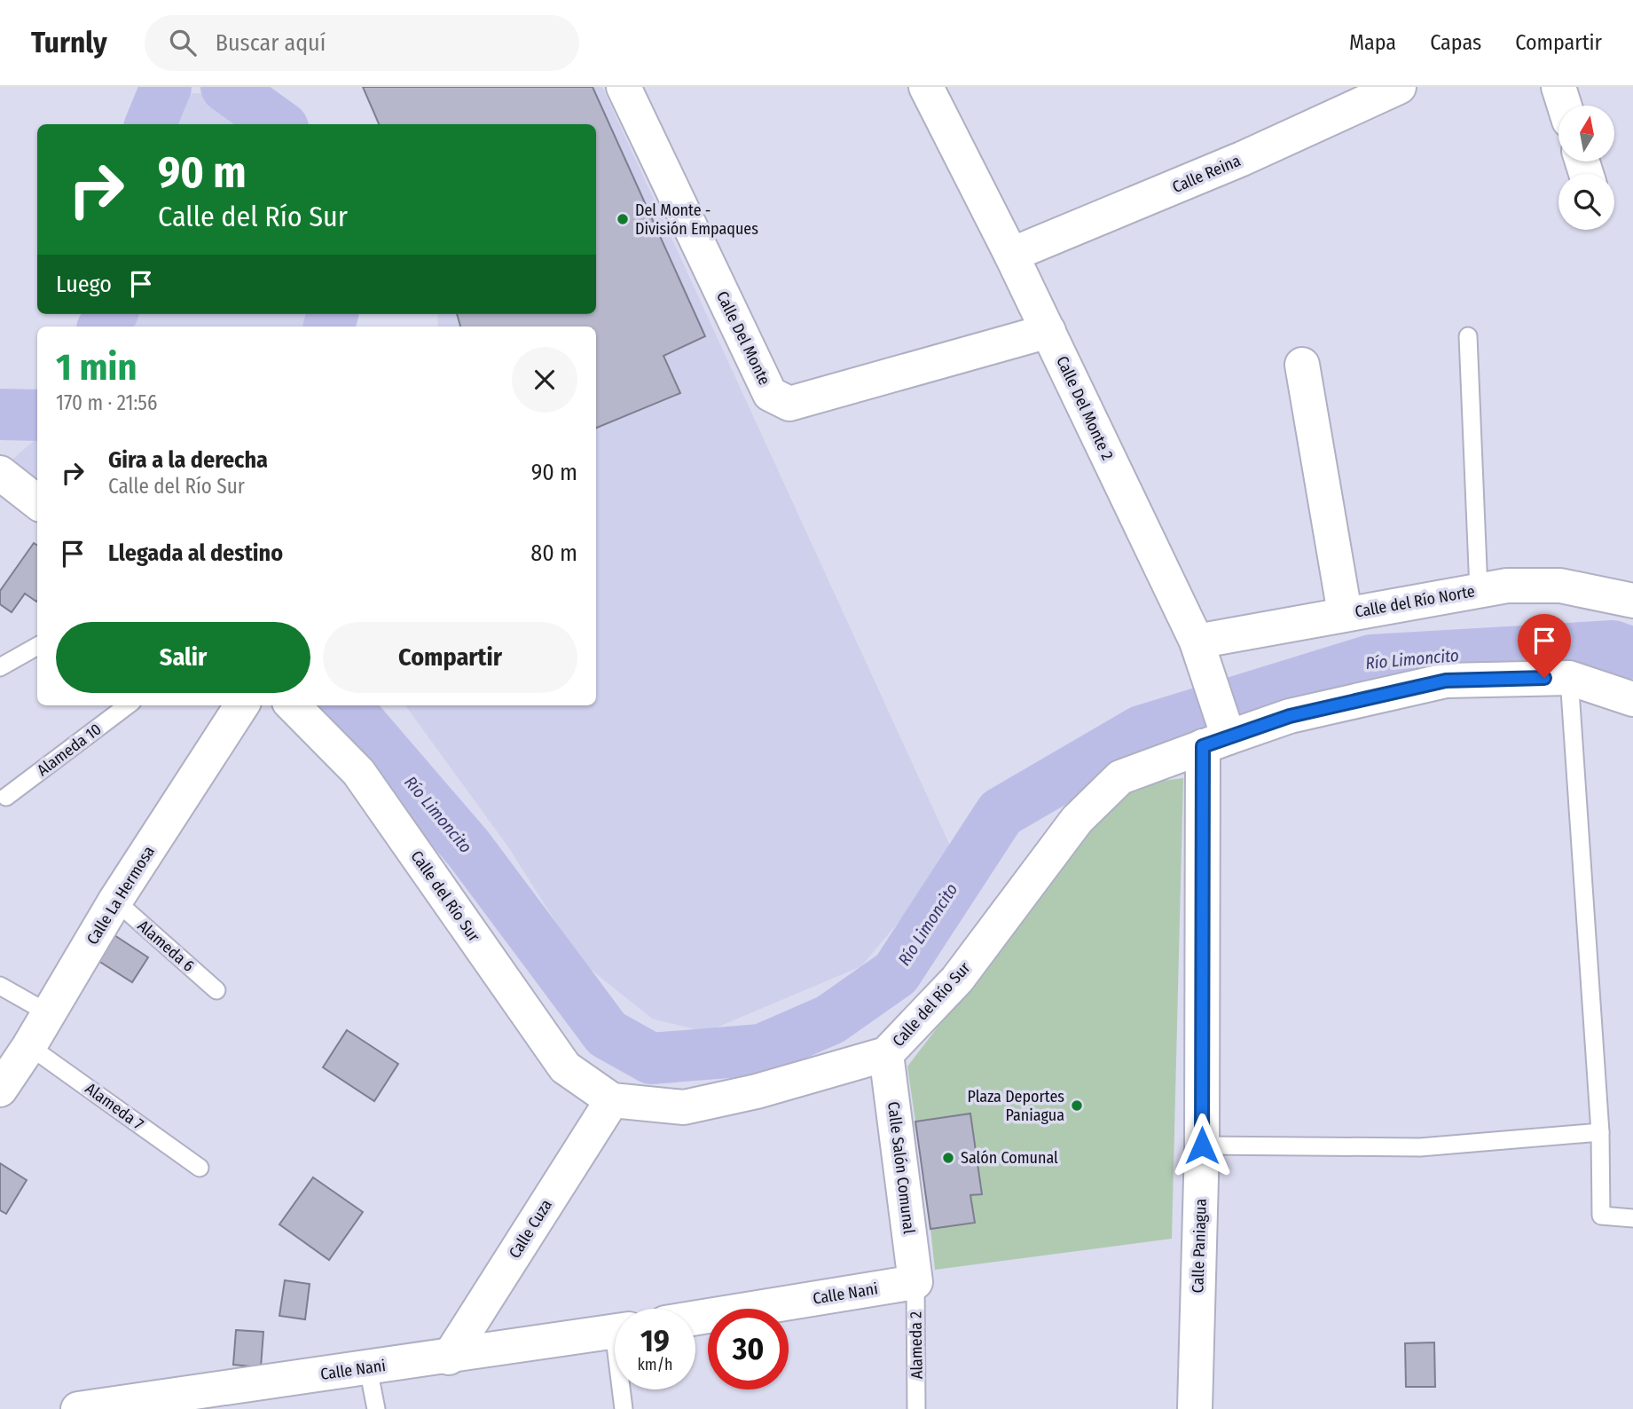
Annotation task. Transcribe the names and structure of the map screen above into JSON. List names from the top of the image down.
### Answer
{
  "streets": {
    "street": [
      "Calle Reina",
      "Calle Del Monte",
      "Calle Del Monte 2",
      "Calle del Río Norte",
      "Calle La Hermosa",
      "Calle del Río Sur",
      "Calle Salón Comunal",
      "Calle Cuza",
      "Calle Paniagua",
      "Calle Nani"
    ],
    "lane": [
      "Alameda 10",
      "Alameda 6",
      "Alameda 7",
      "Alameda 2"
    ]
  },
  "crossings": [
    ["Calle Reina", "Calle Del Monte 2"],
    ["Calle Del Monte", "Calle Del Monte 2"],
    ["Calle Del Monte 2", "Calle del Río Norte"],
    ["Calle Del Monte 2", "Calle del Río Sur"],
    ["Calle Del Monte 2", "Calle Paniagua"],
    ["Calle La Hermosa", "Alameda 6"],
    ["Calle La Hermosa", "Alameda 7"],
    ["Calle del Río Sur", "Calle Salón Comunal"],
    ["Calle del Río Sur", "Calle Cuza"],
    ["Calle del Río Sur", "Calle Paniagua"],
    ["Calle Salón Comunal", "Calle Nani"],
    ["Calle Salón Comunal", "Alameda 2"],
    ["Calle Cuza", "Calle Nani"],
    ["Calle Nani", "Alameda 2"]
  ],
  "water": ["Río Limoncito"],
  "places": ["Del Monte - División Empaques", "Plaza Deportes Paniagua", "Salón Comunal"],
  "north": "top",
  "page": {
    "header": "Turnly",
    "search": "Buscar aquí",
    "nav": ["Mapa", "Capas", "Compartir"],
    "turn": ["90 m", "Calle del Río Sur"],
    "then": "Luego",
    "heading": ["1 min", "170 m · 21:56"],
    "list": [
      {
        "name": "Gira a la derecha",
        "note": "Calle del Río Sur",
        "value": "90 m"
      },
      {
        "name": "Llegada al destino",
        "value": "80 m"
      }
    ],
    "buttons": ["Salir", "Compartir"],
    "speed": "19 km/h",
    "limit": "30"
  }
}
